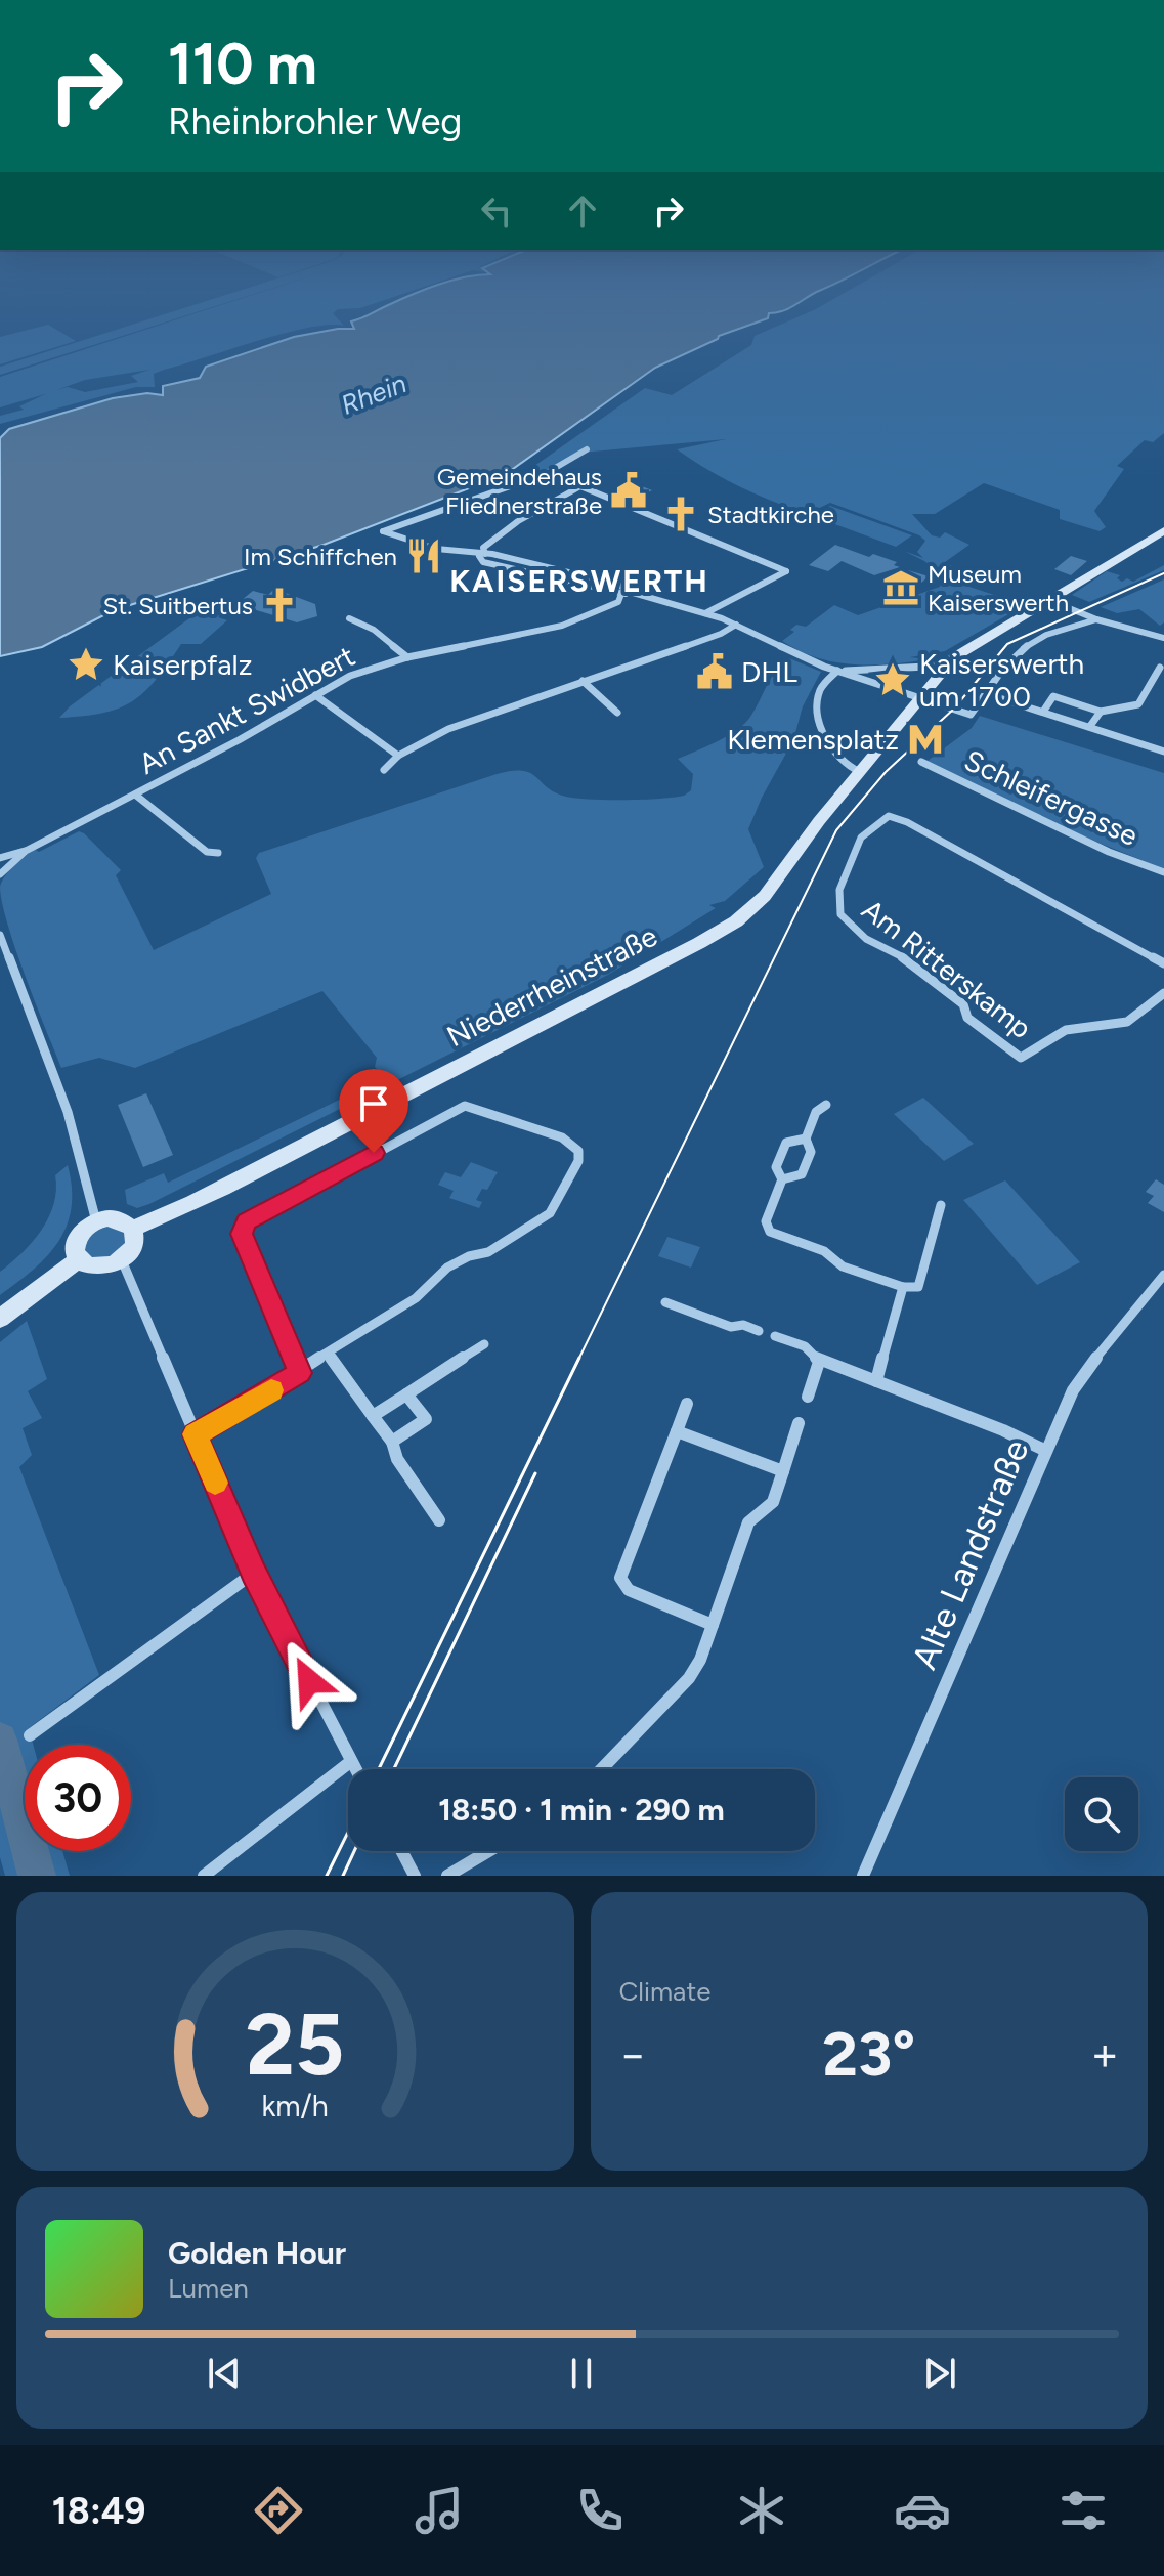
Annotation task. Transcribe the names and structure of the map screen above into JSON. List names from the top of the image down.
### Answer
{
  "streets": {
    "main road": ["Niederrheinstraße"],
    "street": [
      "An Sankt Swidbert",
      "Schleifergasse",
      "Am Ritterskamp",
      "Alte Landstraße"
    ]
  },
  "districts": ["KAISERSWERTH"],
  "water": ["Rhein"],
  "places": {
    "public building": ["Gemeindehaus Fliednerstraße", "DHL"],
    "church": ["Stadtkirche", "St. Suitbertus"],
    "restaurant": ["Im Schiffchen"],
    "museum": ["Museum Kaiserswerth"],
    "place": ["Kaiserpfalz", "Kaiserswerth um 1700"],
    "metro station": ["Klemensplatz"]
  },
  "page": {
    "turn": ["110 m", "Rheinbrohler Weg"],
    "limit": "30",
    "trip": "18:50 · 1 min · 290 m",
    "tile": "Climate",
    "heat": ["−", "23°", "+"],
    "song": ["Golden Hour", "Lumen"],
    "tabs": "18:49",
    "gauge": ["25", "km/h"]
  }
}
